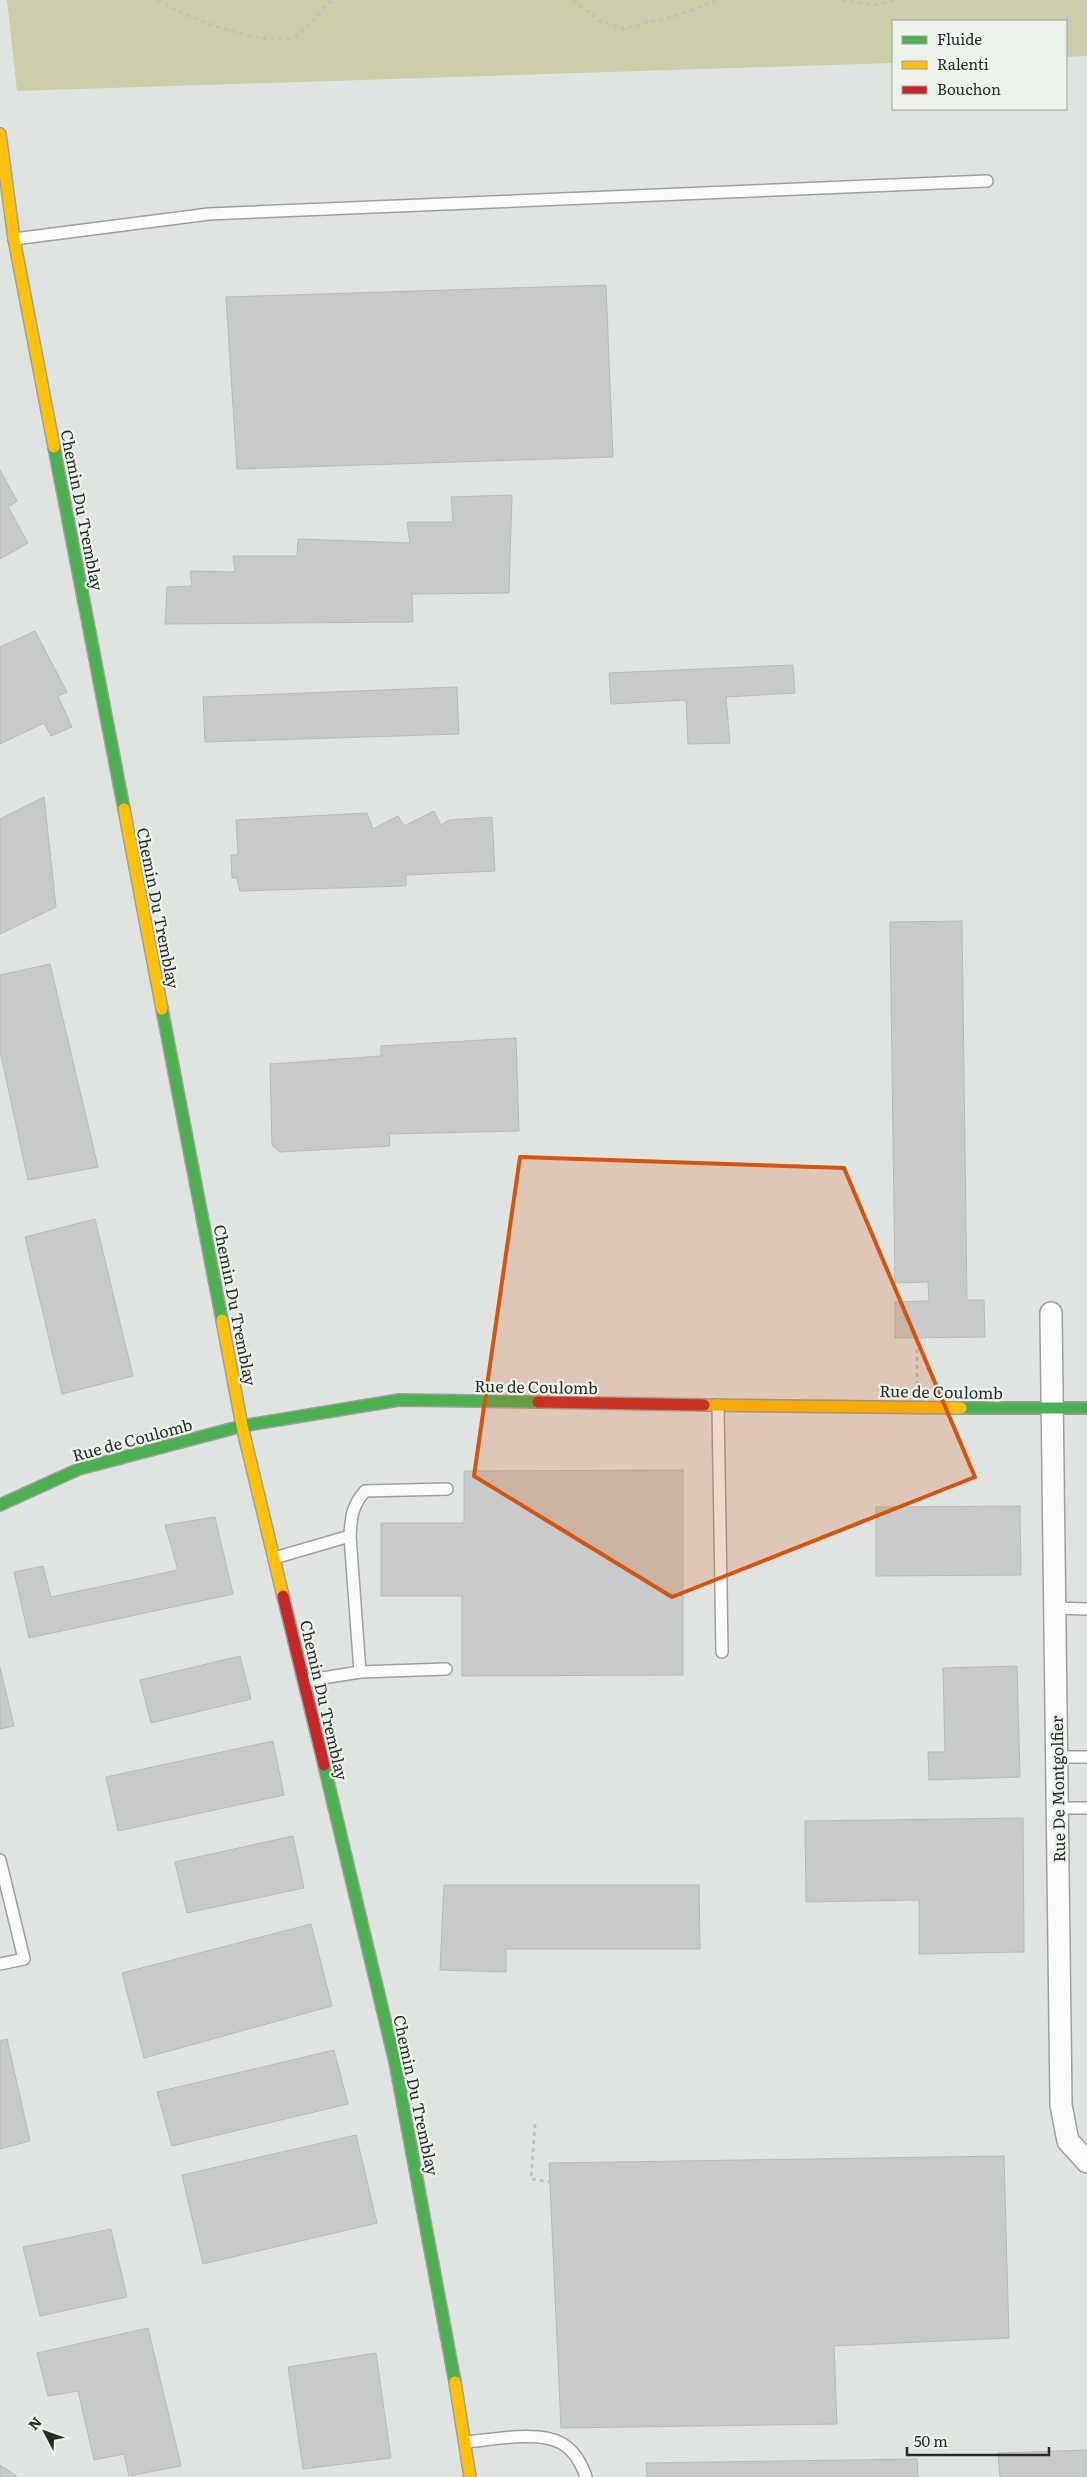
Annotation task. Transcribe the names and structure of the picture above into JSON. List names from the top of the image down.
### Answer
{
  "streets": {
    "street": ["Chemin Du Tremblay", "Rue de Coulomb", "Rue De Montgolfier"]
  },
  "crossings": [
    ["Chemin Du Tremblay", "Rue de Coulomb"],
    ["Rue de Coulomb", "Rue De Montgolfier"]
  ],
  "legend": ["Fluide", "Ralenti", "Bouchon"],
  "scale_bar": "50 m",
  "north": "top left"
}
